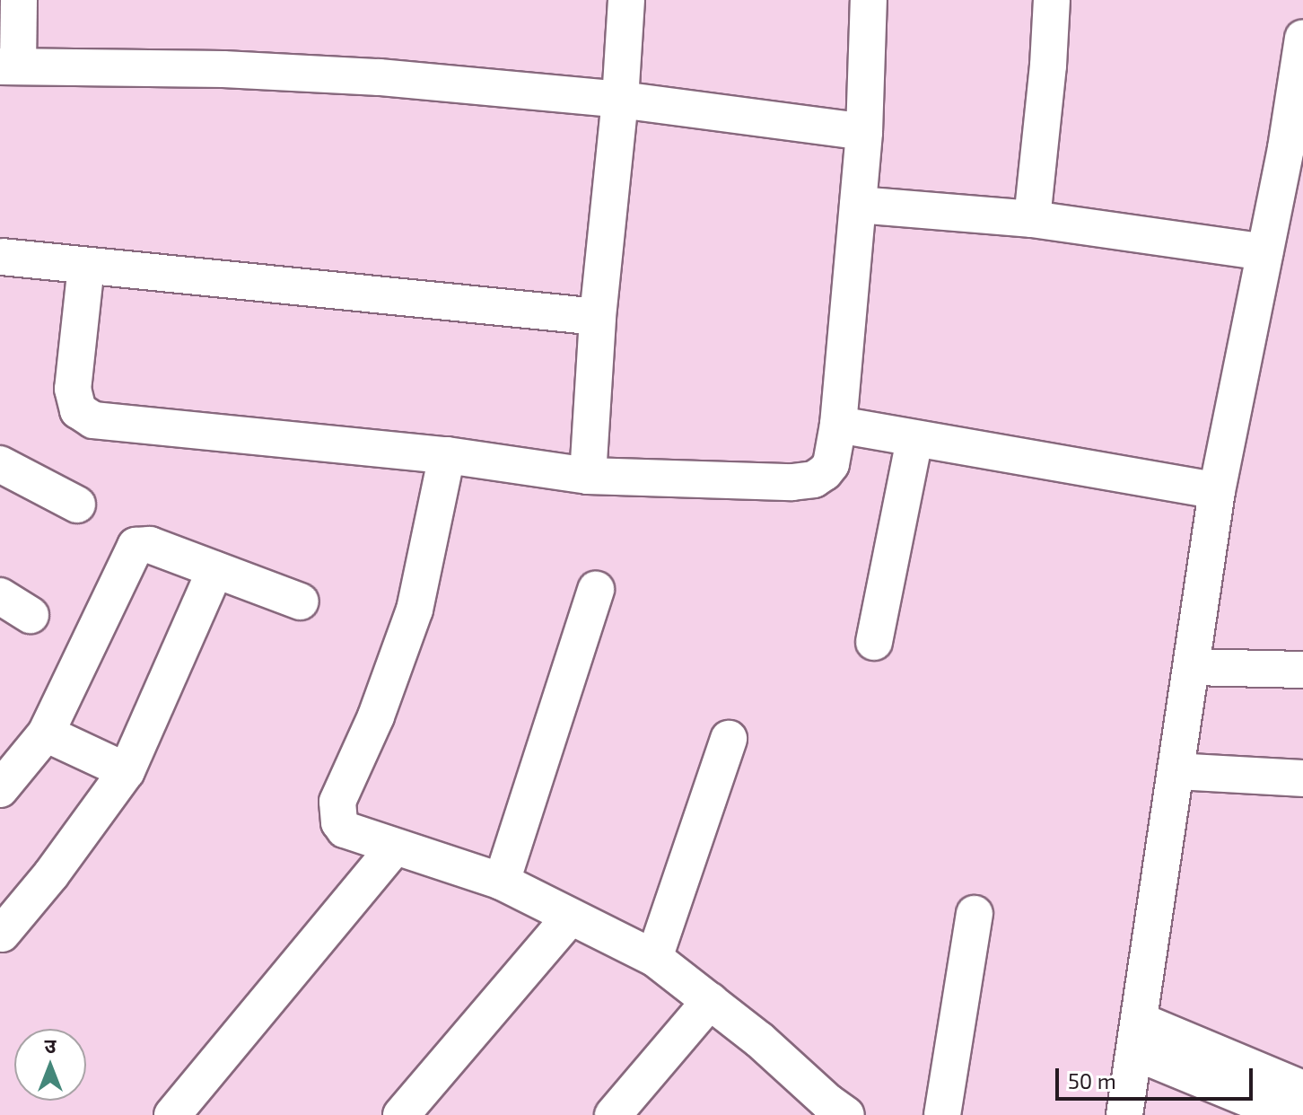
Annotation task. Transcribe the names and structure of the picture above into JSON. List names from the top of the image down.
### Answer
{
  "scale_bar": "50 m",
  "north": "top"
}
